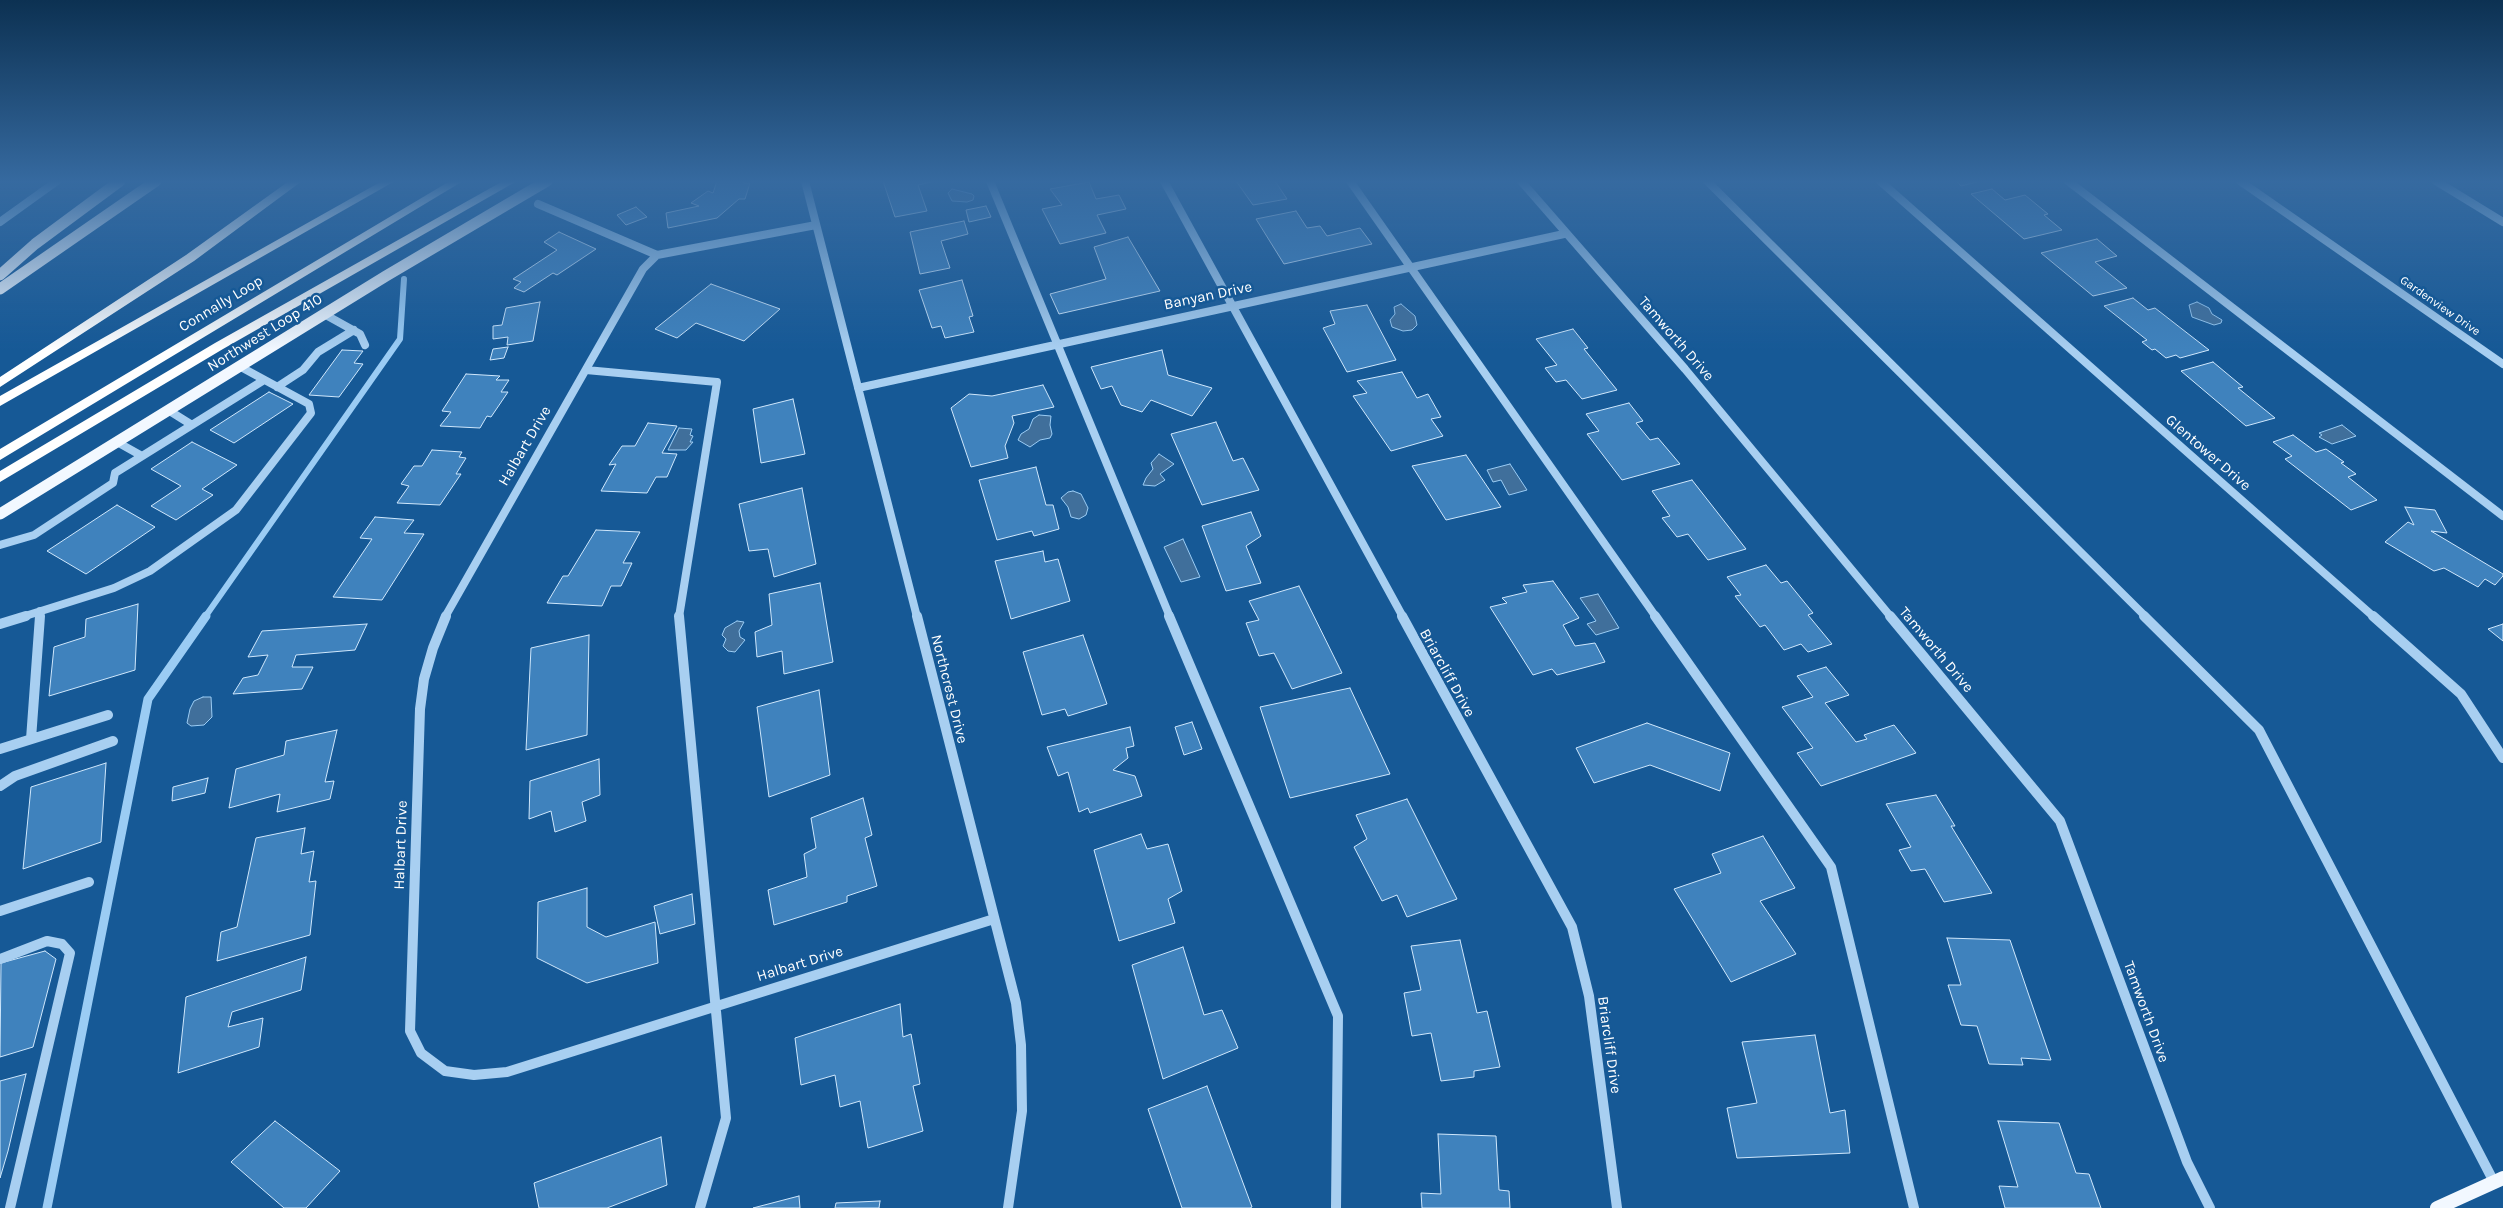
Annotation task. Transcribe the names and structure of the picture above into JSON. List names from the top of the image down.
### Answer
{
  "streets": {
    "highway": ["Connally Loop"],
    "main road": ["Northwest Loop 410"],
    "street": [
      "Banyan Drive",
      "Gardenview Drive",
      "Tamworth Drive",
      "Halbart Drive",
      "Glentower Drive",
      "Briarcliff Drive",
      "Northcrest Drive"
    ]
  },
  "crossings": [
    ["Banyan Drive", "Briarcliff Drive"],
    ["Banyan Drive", "Northcrest Drive"],
    ["Halbart Drive", "Northcrest Drive"]
  ]
}
